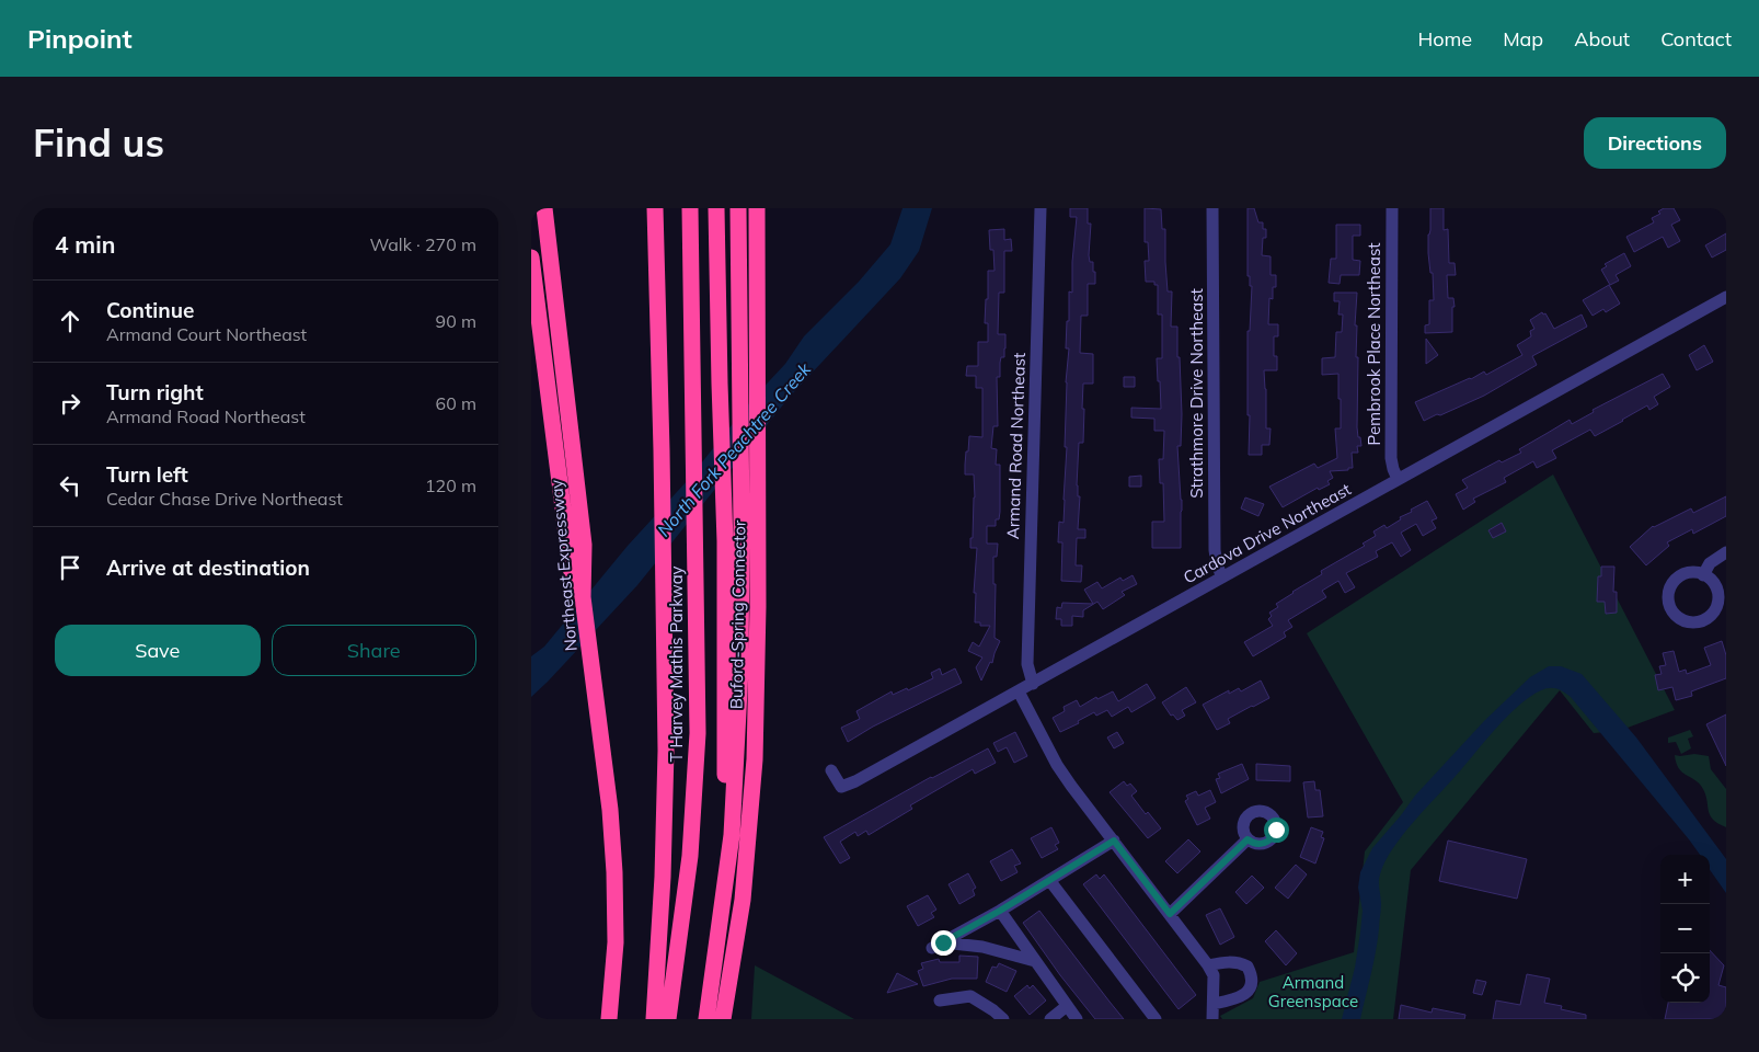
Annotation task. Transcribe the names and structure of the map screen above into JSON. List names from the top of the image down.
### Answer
{
  "streets": {
    "highway": ["Northeast Expressway", "Buford-Spring Connector", "T Harvey Mathis Parkway"],
    "street": [
      "Pembrook Place Northeast",
      "Strathmore Drive Northeast",
      "Armand Road Northeast",
      "Cardova Drive Northeast"
    ]
  },
  "crossings": [
    ["Pembrook Place Northeast", "Cardova Drive Northeast"],
    ["Strathmore Drive Northeast", "Cardova Drive Northeast"],
    ["Armand Road Northeast", "Cardova Drive Northeast"]
  ],
  "water": ["North Fork Peachtree Creek"],
  "parks": ["Armand Greenspace"],
  "page": {
    "header": "Pinpoint",
    "nav": [
      "Home",
      "Map",
      "About",
      "Contact"
    ],
    "buttons": [
      "Directions",
      ["Save", "Share"]
    ],
    "title": "Find us",
    "heading": ["4 min", "Walk · 270 m"],
    "list": [
      ["Continue", "Armand Court Northeast", "90 m"],
      ["Turn right", "Armand Road Northeast", "60 m"],
      ["Turn left", "Cedar Chase Drive Northeast", "120 m"],
      "Arrive at destination"
    ],
    "map_buttons": ["+", "−"]
  }
}
